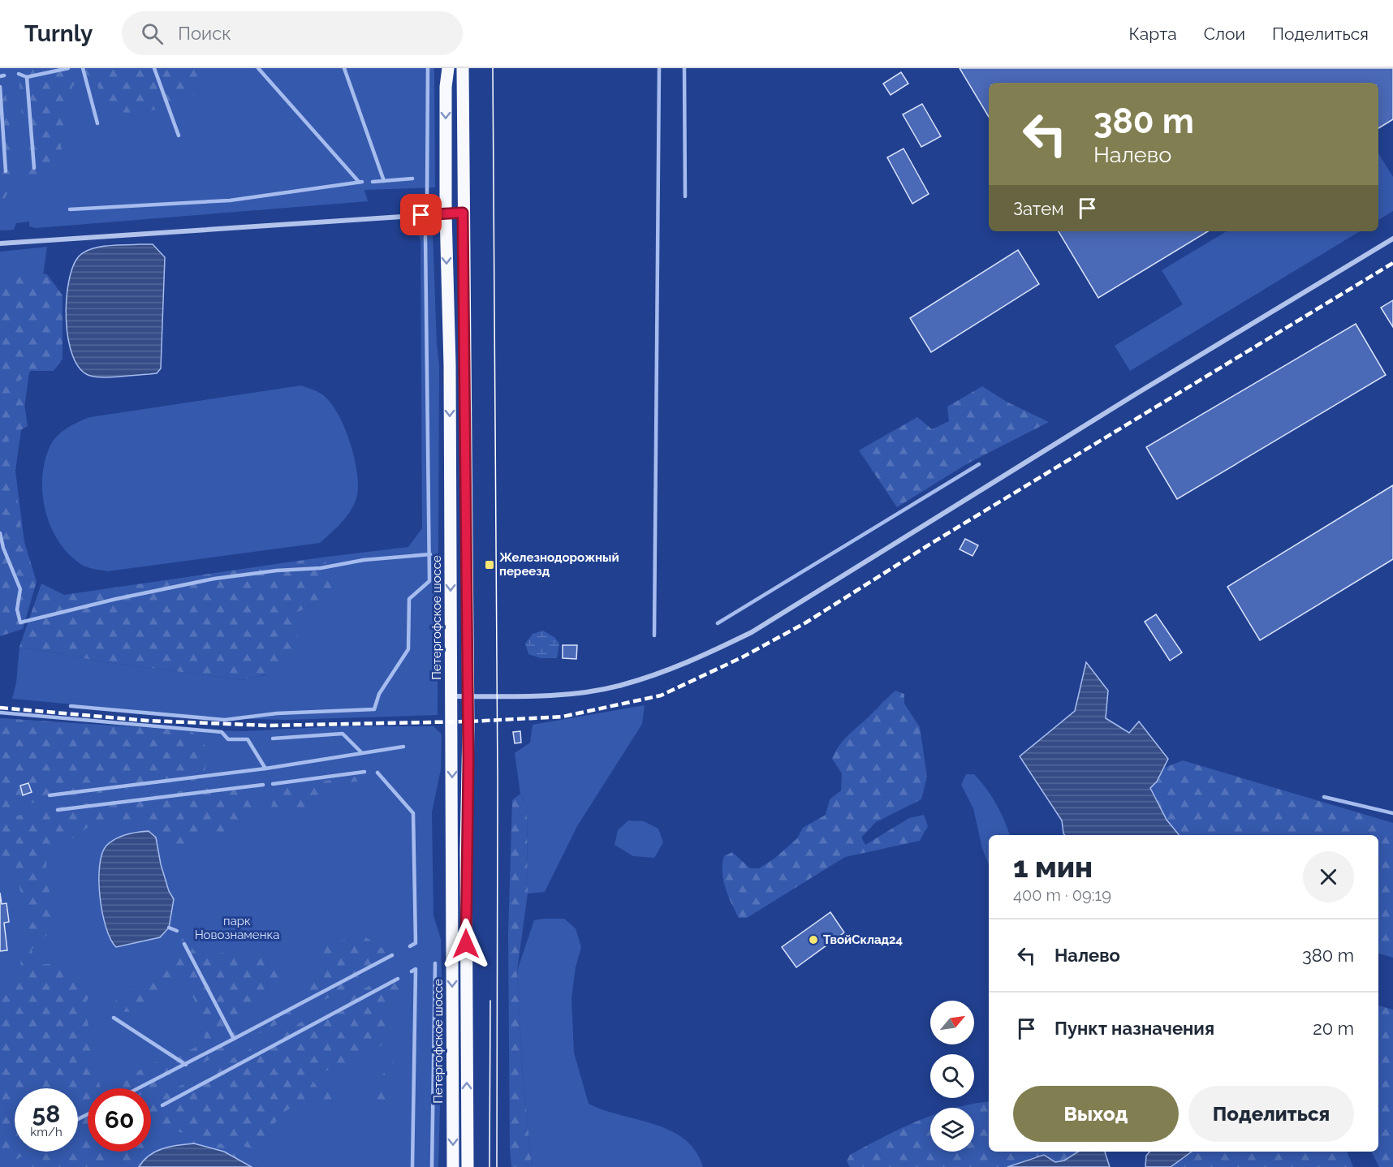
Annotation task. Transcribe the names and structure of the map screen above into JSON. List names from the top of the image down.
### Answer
{
  "streets": {
    "main road": ["Петергофское шоссе"]
  },
  "parks": ["парк Новознаменка"],
  "places": {
    "transit": ["Железнодорожный переезд"],
    "other": ["ТвойСклад24"]
  },
  "north": "top right",
  "page": {
    "header": "Turnly",
    "search": "Поиск",
    "nav": ["Карта", "Слои", "Поделиться"],
    "turn": ["380 m", "Налево"],
    "then": "Затем",
    "heading": ["1 мин", "400 m · 09:19"],
    "list": [
      {
        "name": "Налево",
        "value": "380 m"
      },
      {
        "name": "Пункт назначения",
        "value": "20 m"
      }
    ],
    "buttons": ["Выход", "Поделиться"],
    "speed": "58 km/h",
    "limit": "60"
  }
}
